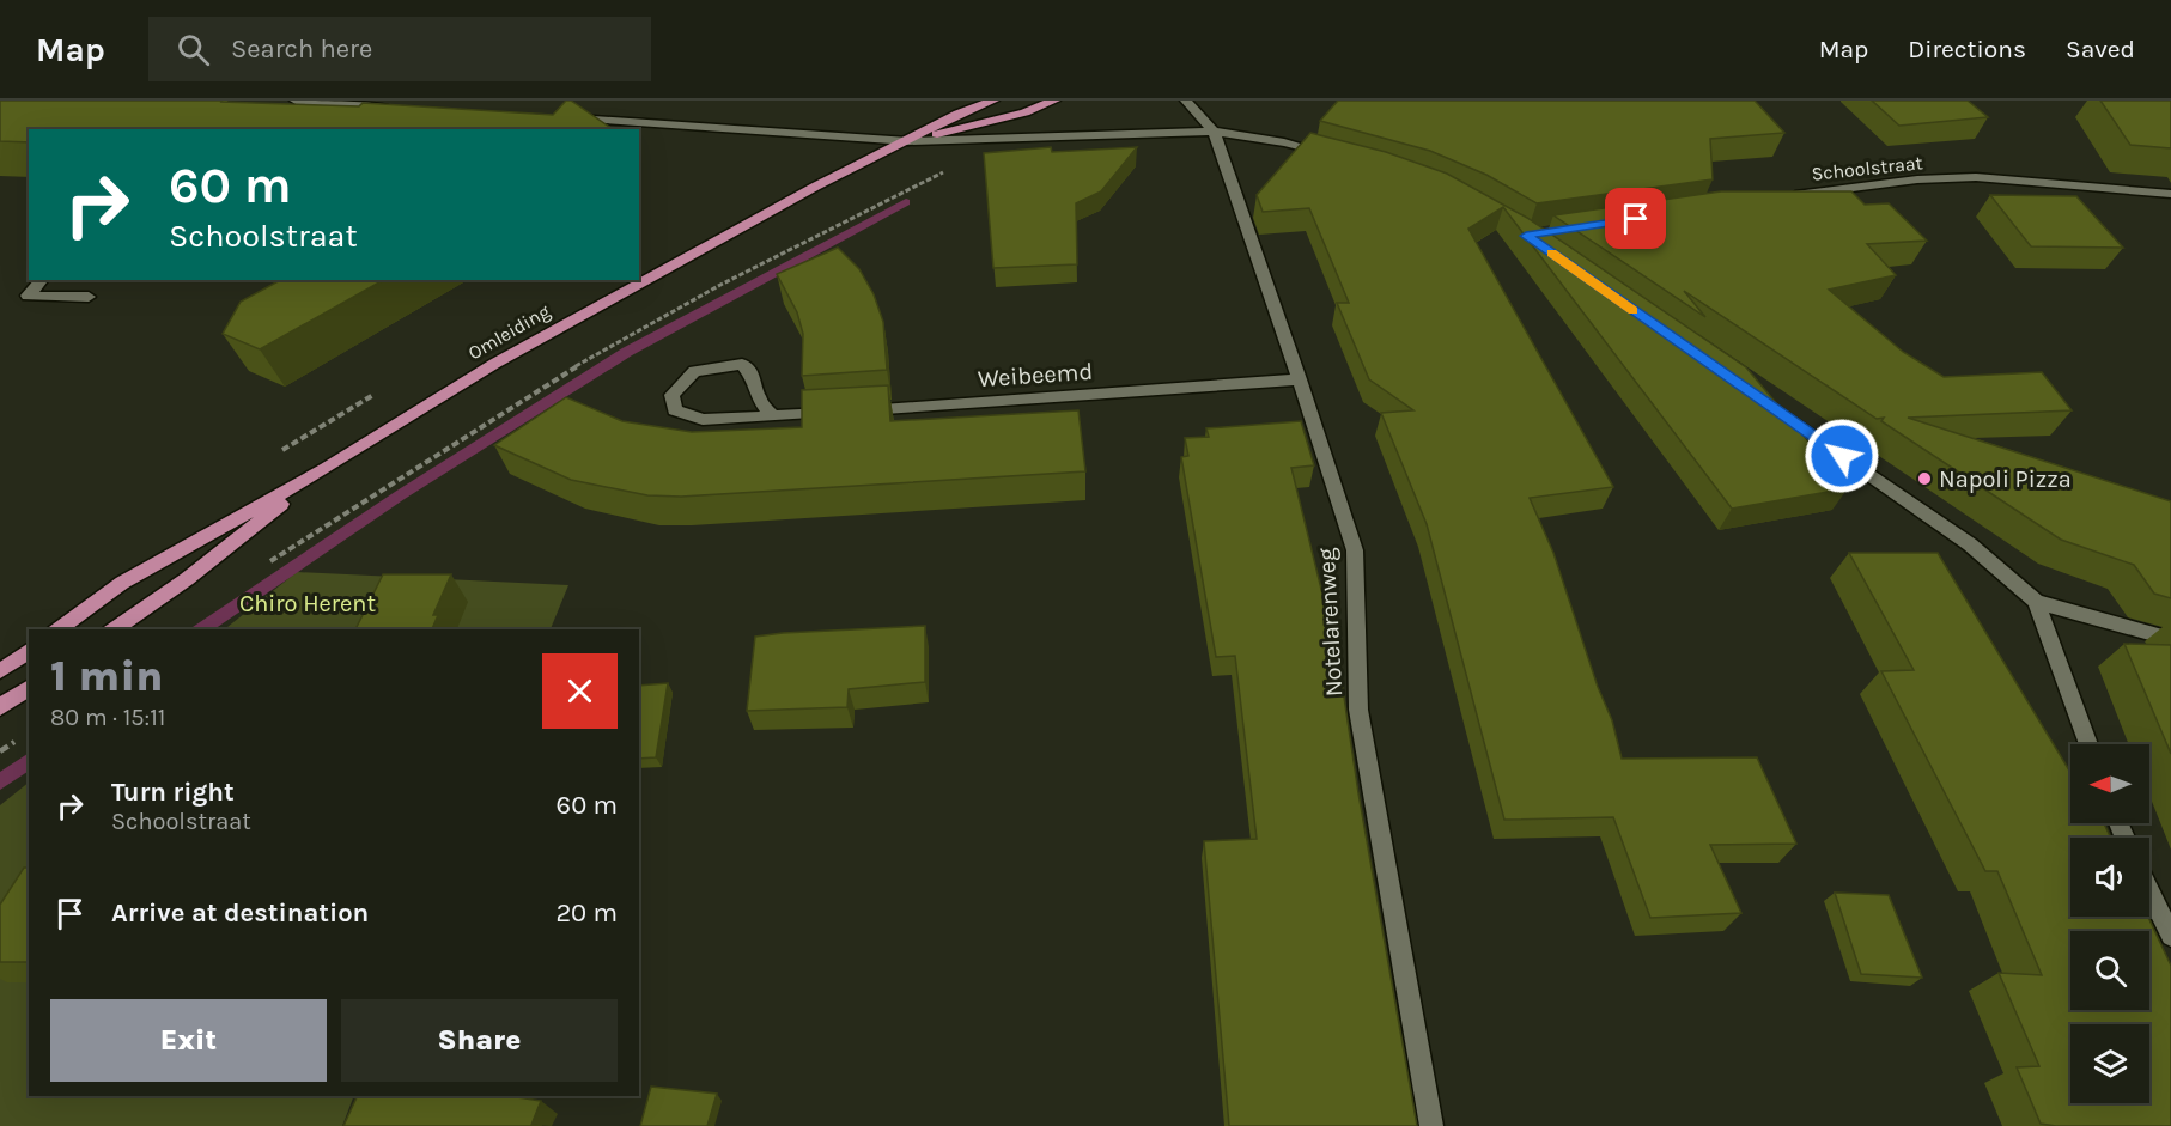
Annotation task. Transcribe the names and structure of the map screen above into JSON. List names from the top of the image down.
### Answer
{
  "streets": {
    "main road": ["Omleiding"],
    "street": ["Schoolstraat", "Weibeemd", "Notelarenweg"]
  },
  "crossings": [
    ["Weibeemd", "Notelarenweg"]
  ],
  "parks": ["Chiro Herent"],
  "places": ["Napoli Pizza"],
  "north": "left",
  "page": {
    "header": "Map",
    "search": "Search here",
    "nav": ["Map", "Directions", "Saved"],
    "turn": ["60 m", "Schoolstraat"],
    "heading": ["1 min", "80 m · 15:11"],
    "list": [
      {
        "name": "Turn right",
        "note": "Schoolstraat",
        "value": "60 m"
      },
      {
        "name": "Arrive at destination",
        "value": "20 m"
      }
    ],
    "buttons": ["Exit", "Share"]
  }
}
